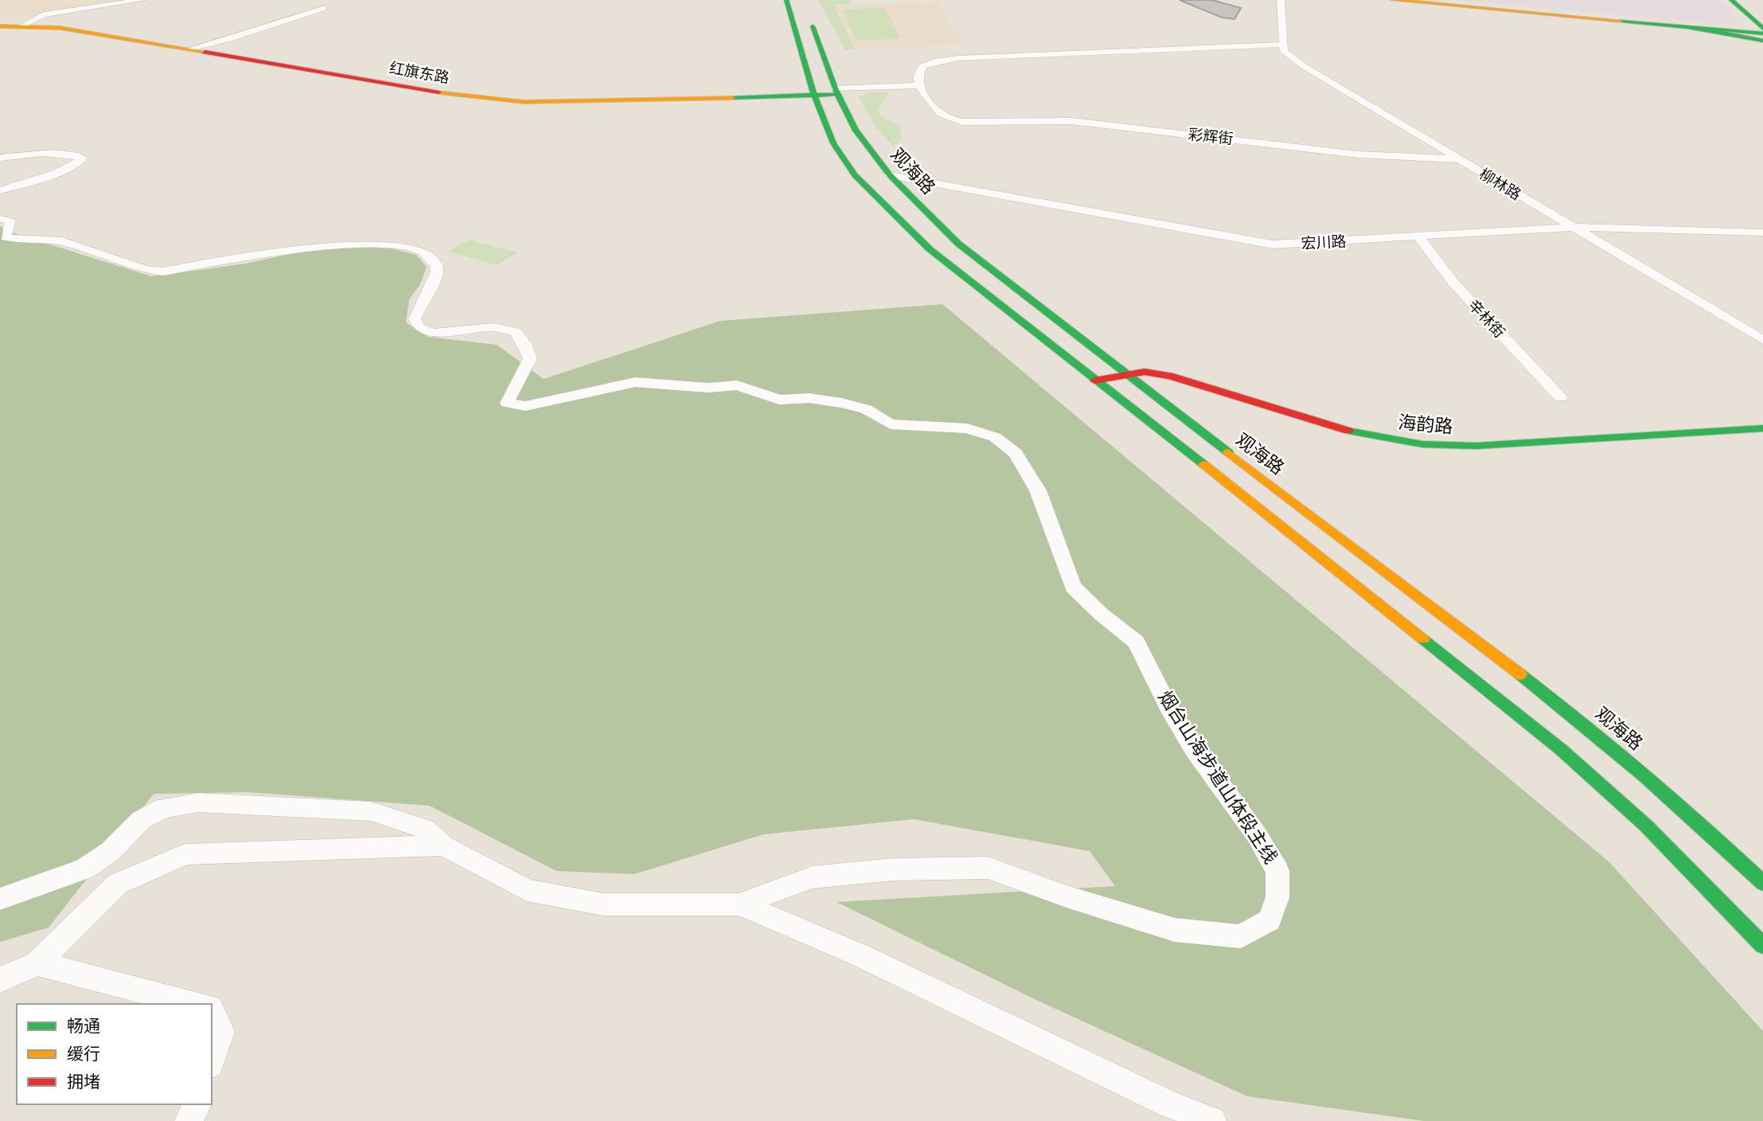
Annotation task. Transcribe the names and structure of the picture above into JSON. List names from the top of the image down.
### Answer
{
  "streets": {
    "main road": ["红旗东路", "观海路", "海韵路"],
    "street": [
      "彩辉街",
      "柳林路",
      "宏川路",
      "辛林街",
      "烟台山海步道山体段主线"
    ]
  },
  "crossings": [
    ["红旗东路", "观海路"],
    ["彩辉街", "柳林路"],
    ["观海路", "宏川路"],
    ["观海路", "海韵路"],
    ["柳林路", "宏川路"],
    ["宏川路", "辛林街"]
  ],
  "legend": ["畅通", "缓行", "拥堵"]
}
